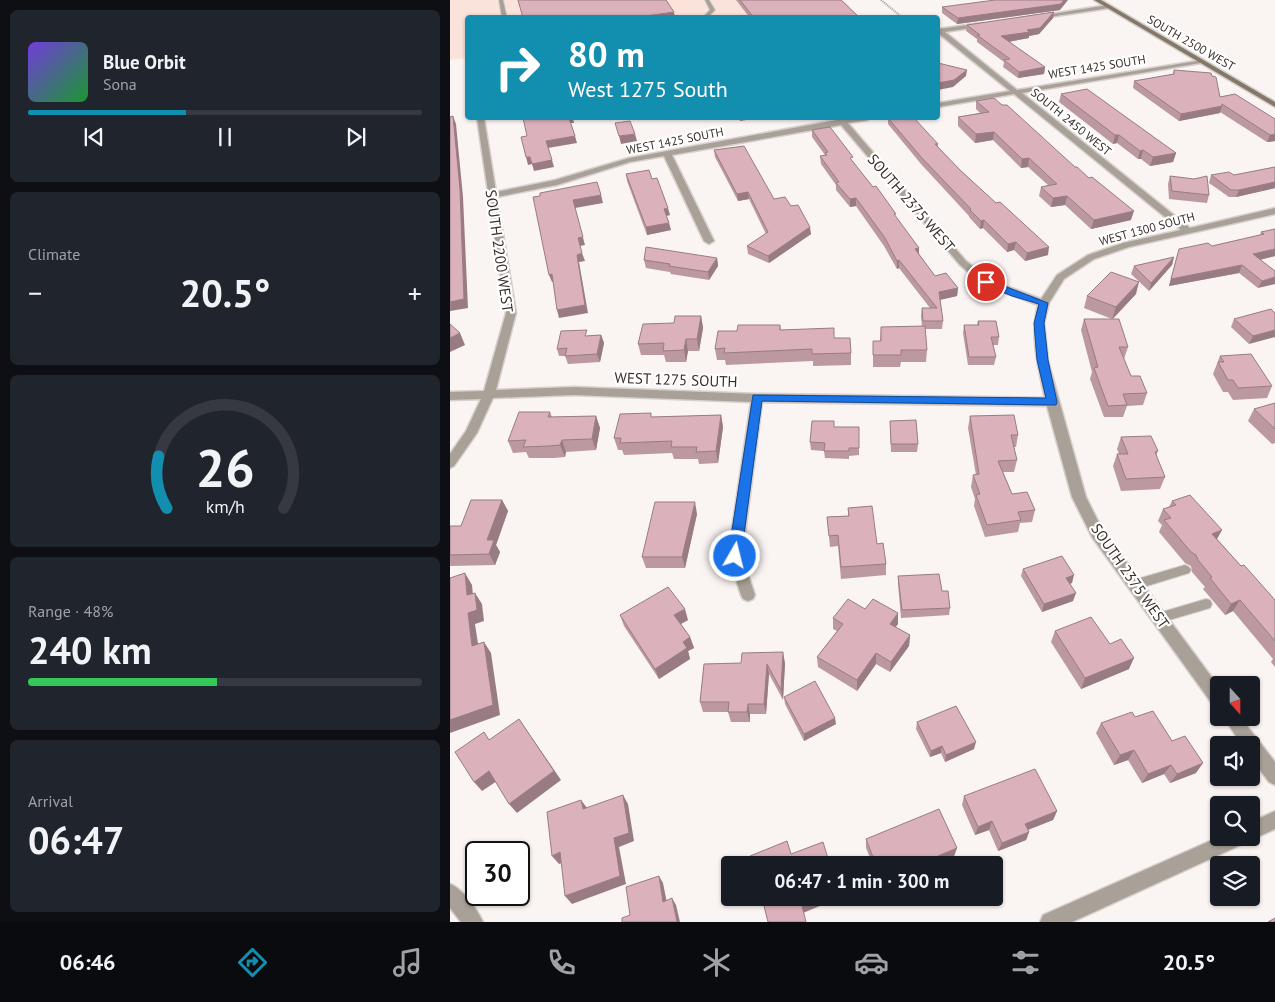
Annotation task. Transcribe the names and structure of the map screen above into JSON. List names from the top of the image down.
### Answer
{
  "streets": {
    "street": [
      "SOUTH 2500 WEST",
      "WEST 1425 SOUTH",
      "SOUTH 2450 WEST",
      "SOUTH 2375 WEST",
      "WEST 1300 SOUTH",
      "SOUTH 2200 WEST",
      "WEST 1275 SOUTH"
    ]
  },
  "crossings": [
    ["SOUTH 2500 WEST", "WEST 1425 SOUTH"],
    ["WEST 1425 SOUTH", "SOUTH 2450 WEST"],
    ["WEST 1425 SOUTH", "SOUTH 2375 WEST"],
    ["WEST 1425 SOUTH", "SOUTH 2200 WEST"],
    ["SOUTH 2450 WEST", "WEST 1300 SOUTH"],
    ["SOUTH 2375 WEST", "WEST 1300 SOUTH"],
    ["SOUTH 2375 WEST", "WEST 1275 SOUTH"],
    ["SOUTH 2200 WEST", "WEST 1275 SOUTH"]
  ],
  "north": "bottom",
  "page": {
    "turn": ["80 m", "West 1275 South"],
    "song": ["Blue Orbit", "Sona"],
    "tile": [
      "Climate",
      ["Range · 48%", "240 km"],
      ["Arrival", "06:47"]
    ],
    "heat": ["−", "20.5°", "+"],
    "limit": "30",
    "trip": "06:47 · 1 min · 300 m",
    "tabs": ["06:46", "20.5°"],
    "gauge": ["26", "km/h"]
  }
}
